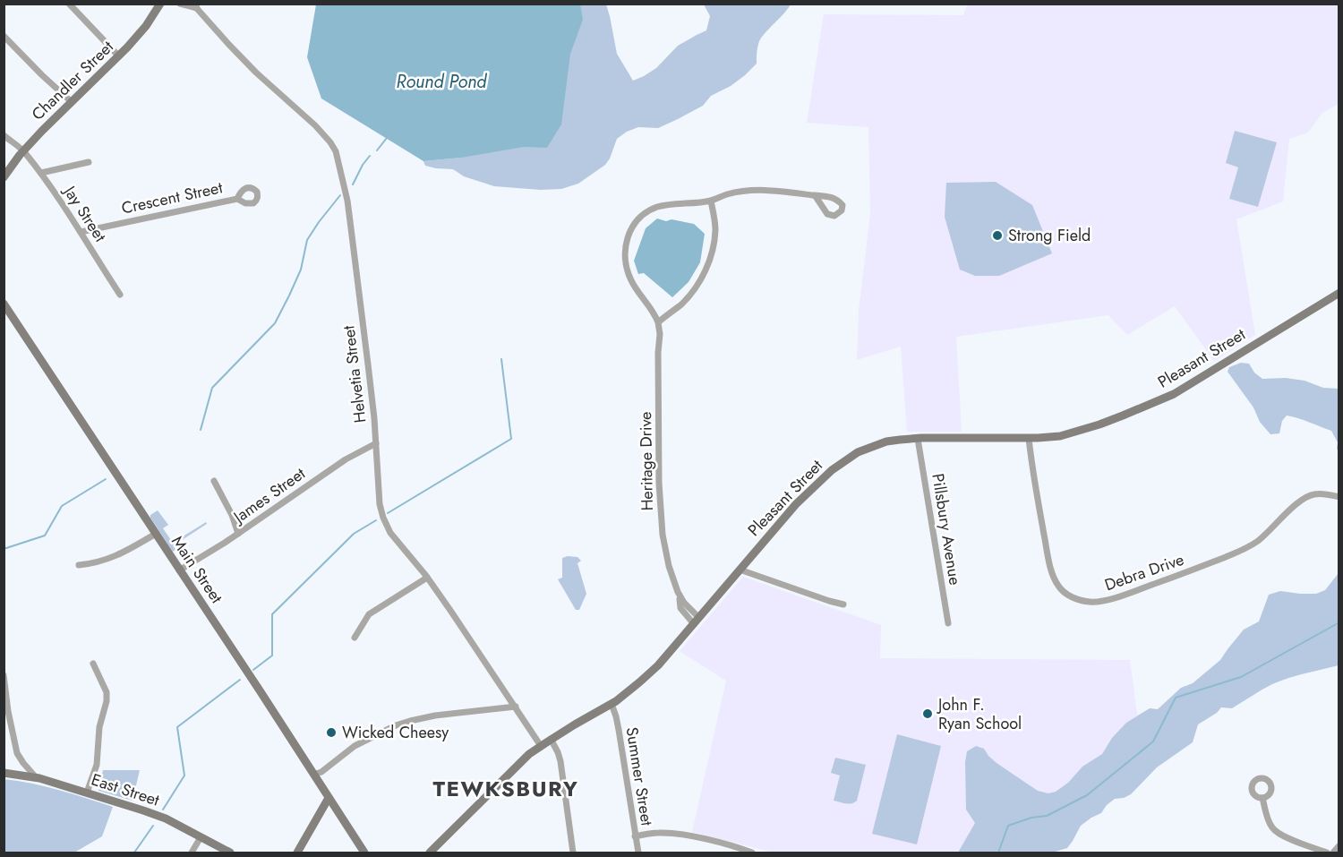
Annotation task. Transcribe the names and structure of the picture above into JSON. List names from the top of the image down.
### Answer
{
  "streets": {
    "main road": [
      "Chandler Street",
      "Pleasant Street",
      "Main Street",
      "East Street"
    ],
    "street": [
      "Crescent Street",
      "Jay Street",
      "Helvetia Street",
      "Heritage Drive",
      "James Street",
      "Pillsbury Avenue",
      "Debra Drive",
      "Summer Street"
    ]
  },
  "crossings": [
    ["Chandler Street", "Jay Street"],
    ["Crescent Street", "Jay Street"],
    ["Pleasant Street", "Helvetia Street"],
    ["Pleasant Street", "Heritage Drive"],
    ["Pleasant Street", "Pillsbury Avenue"],
    ["Pleasant Street", "Debra Drive"],
    ["Pleasant Street", "Summer Street"],
    ["Helvetia Street", "James Street"],
    ["James Street", "Main Street"]
  ],
  "districts": ["TEWKSBURY"],
  "water": ["Round Pond"],
  "places": ["Strong Field", "John F. Ryan School", "Wicked Cheesy"]
}
